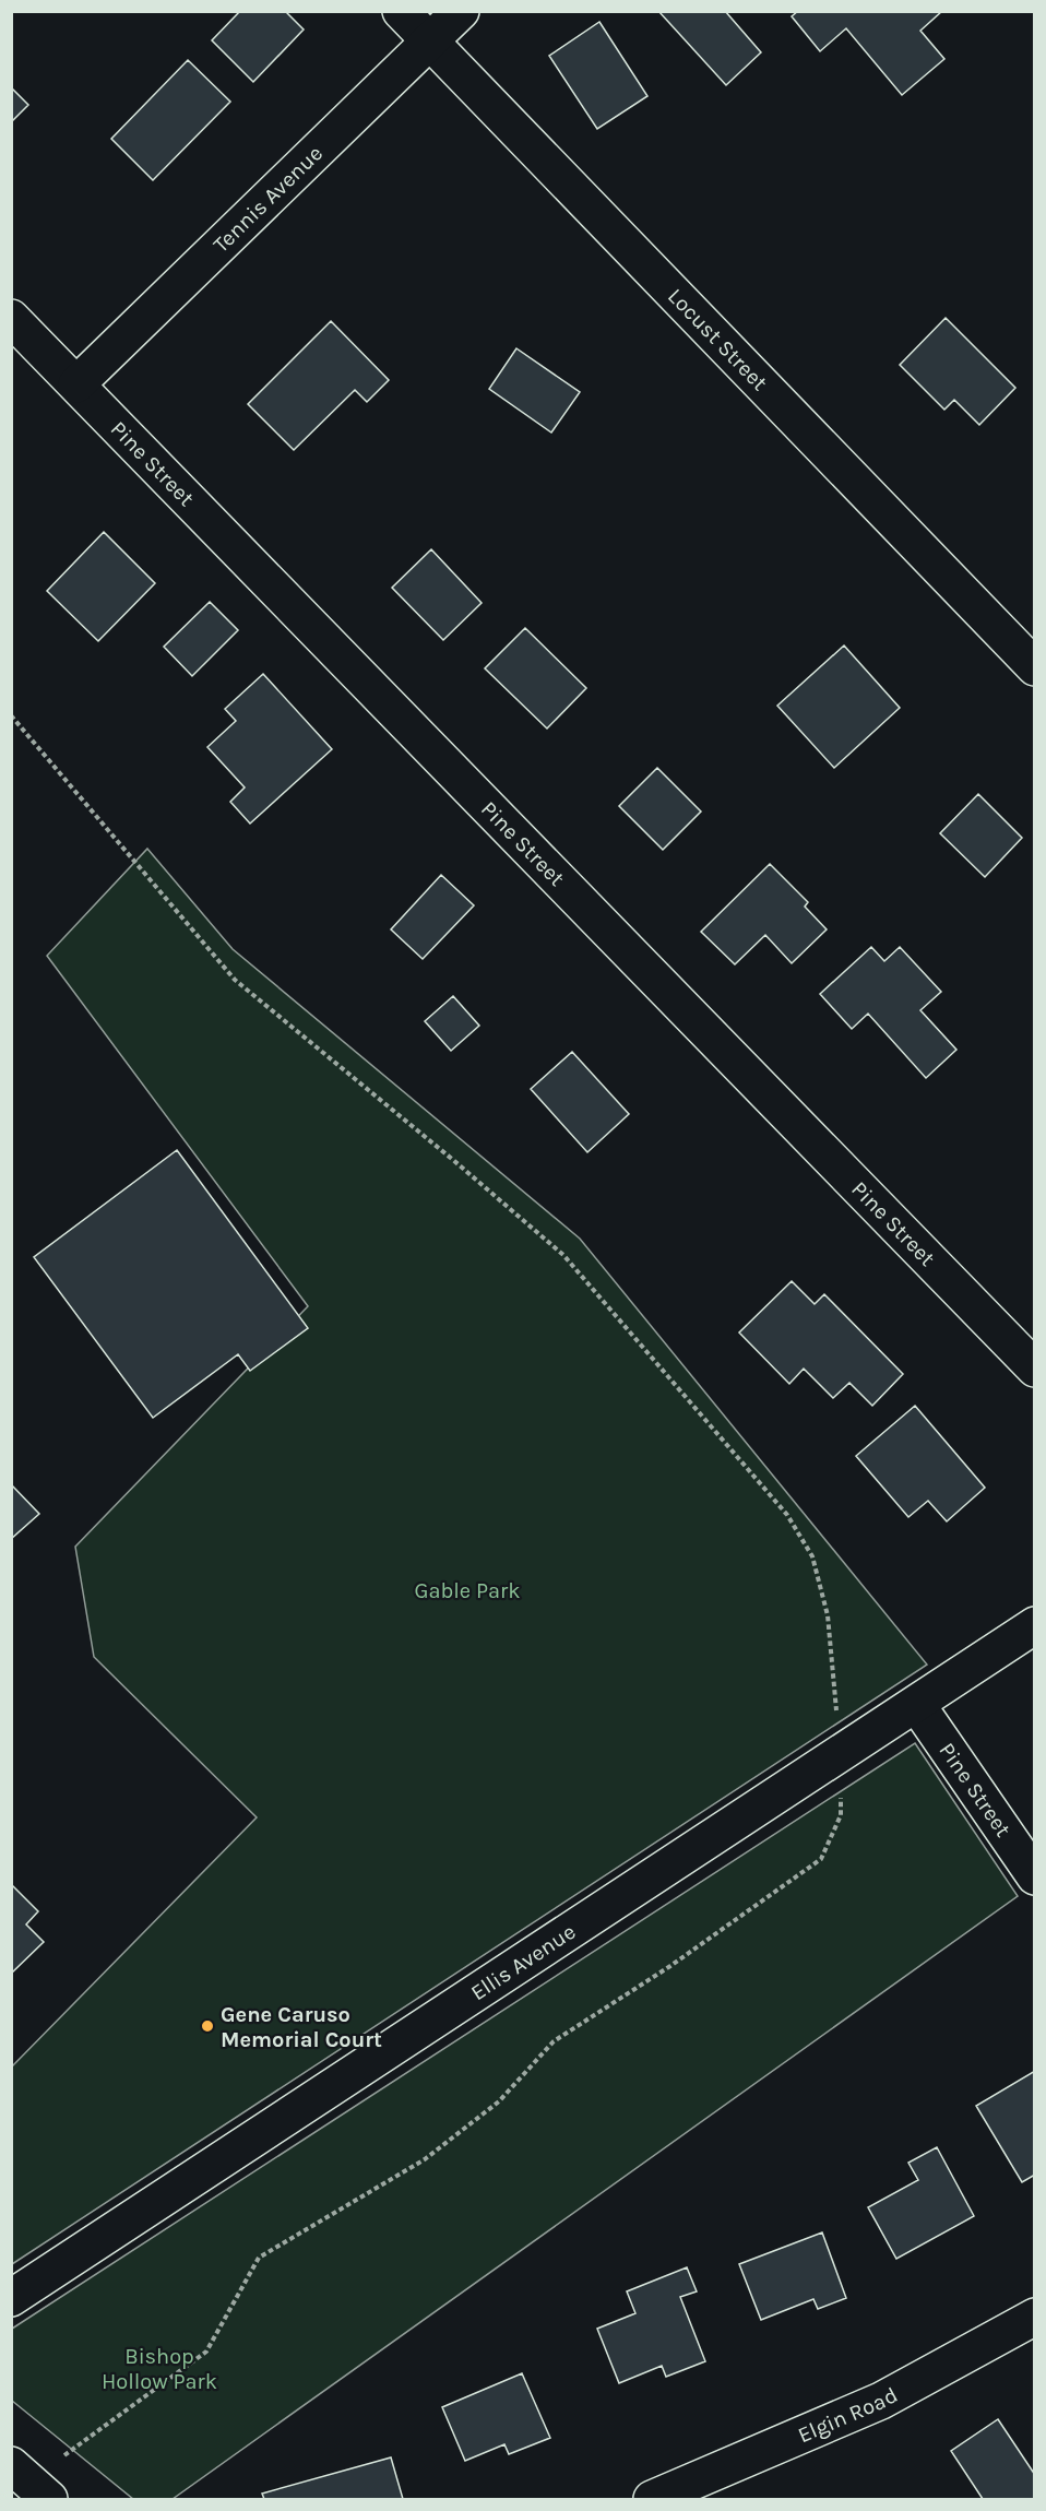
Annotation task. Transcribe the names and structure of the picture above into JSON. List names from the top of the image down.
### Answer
{
  "streets": {
    "street": [
      "Tennis Avenue",
      "Locust Street",
      "Pine Street",
      "Ellis Avenue",
      "Elgin Road"
    ]
  },
  "crossings": [
    ["Tennis Avenue", "Locust Street"],
    ["Tennis Avenue", "Pine Street"],
    ["Pine Street", "Ellis Avenue"]
  ],
  "parks": ["Gable Park", "Bishop Hollow Park"],
  "places": ["Gene Caruso Memorial Court"]
}
